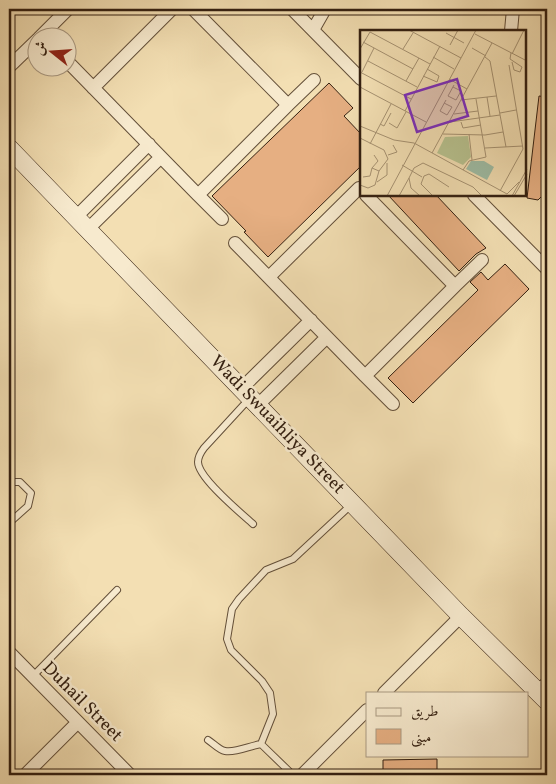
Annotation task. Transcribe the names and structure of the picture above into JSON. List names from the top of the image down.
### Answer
{
  "streets": {
    "street": ["Wadi Swuaihliya Street", "Duhail Street"]
  },
  "legend": ["طريق", "مبنى"],
  "north": "left"
}
